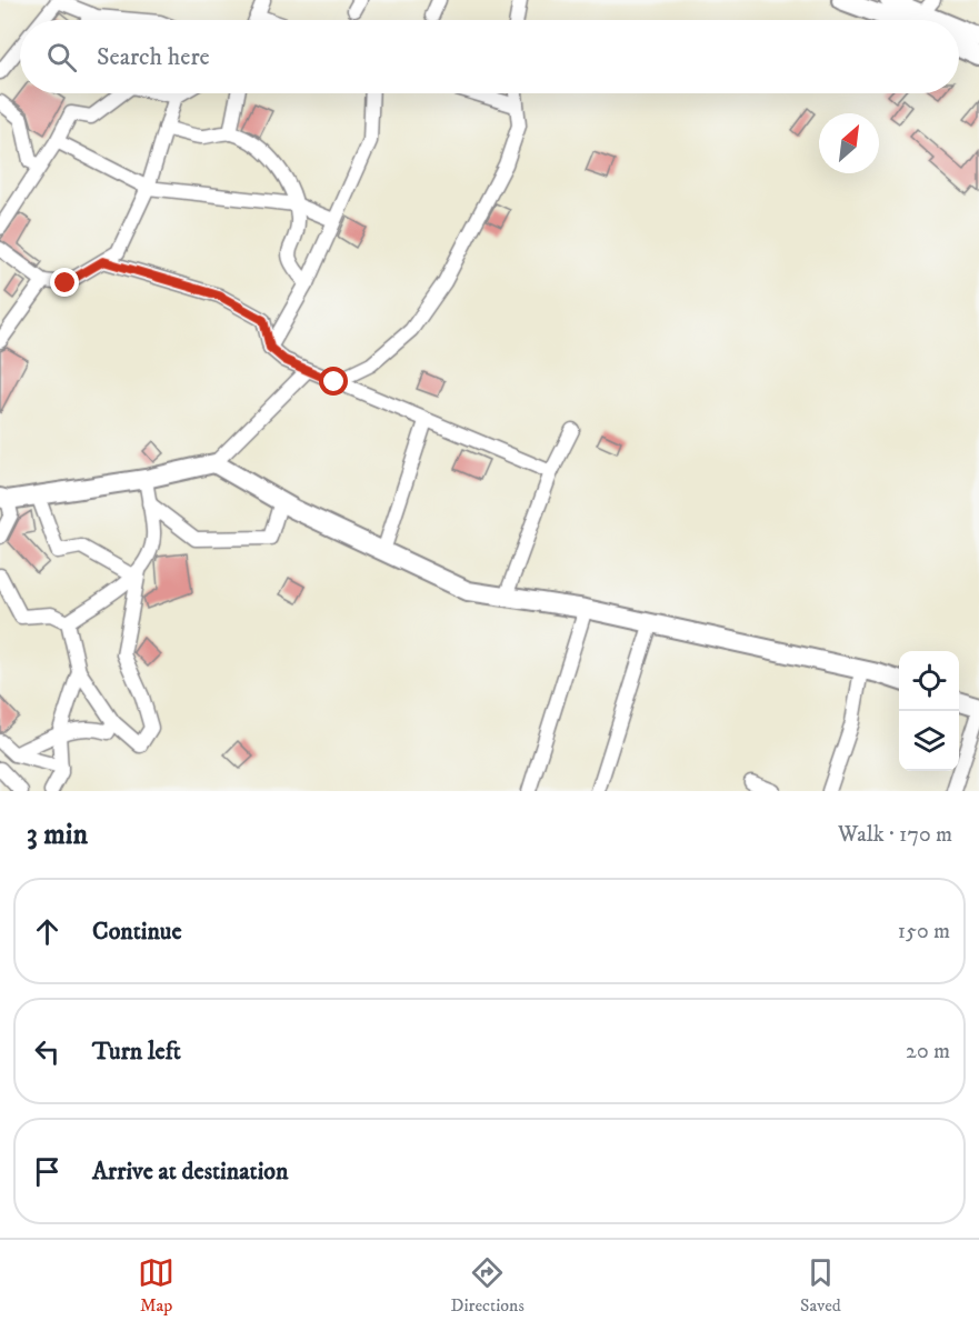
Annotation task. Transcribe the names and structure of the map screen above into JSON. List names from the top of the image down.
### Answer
{
  "north": "top right",
  "page": {
    "search": "Search here",
    "heading": ["3 min", "Walk · 170 m"],
    "list": [
      ["Continue", "150 m"],
      ["Turn left", "20 m"],
      "Arrive at destination"
    ],
    "nav": ["Map", "Directions", "Saved"]
  }
}
